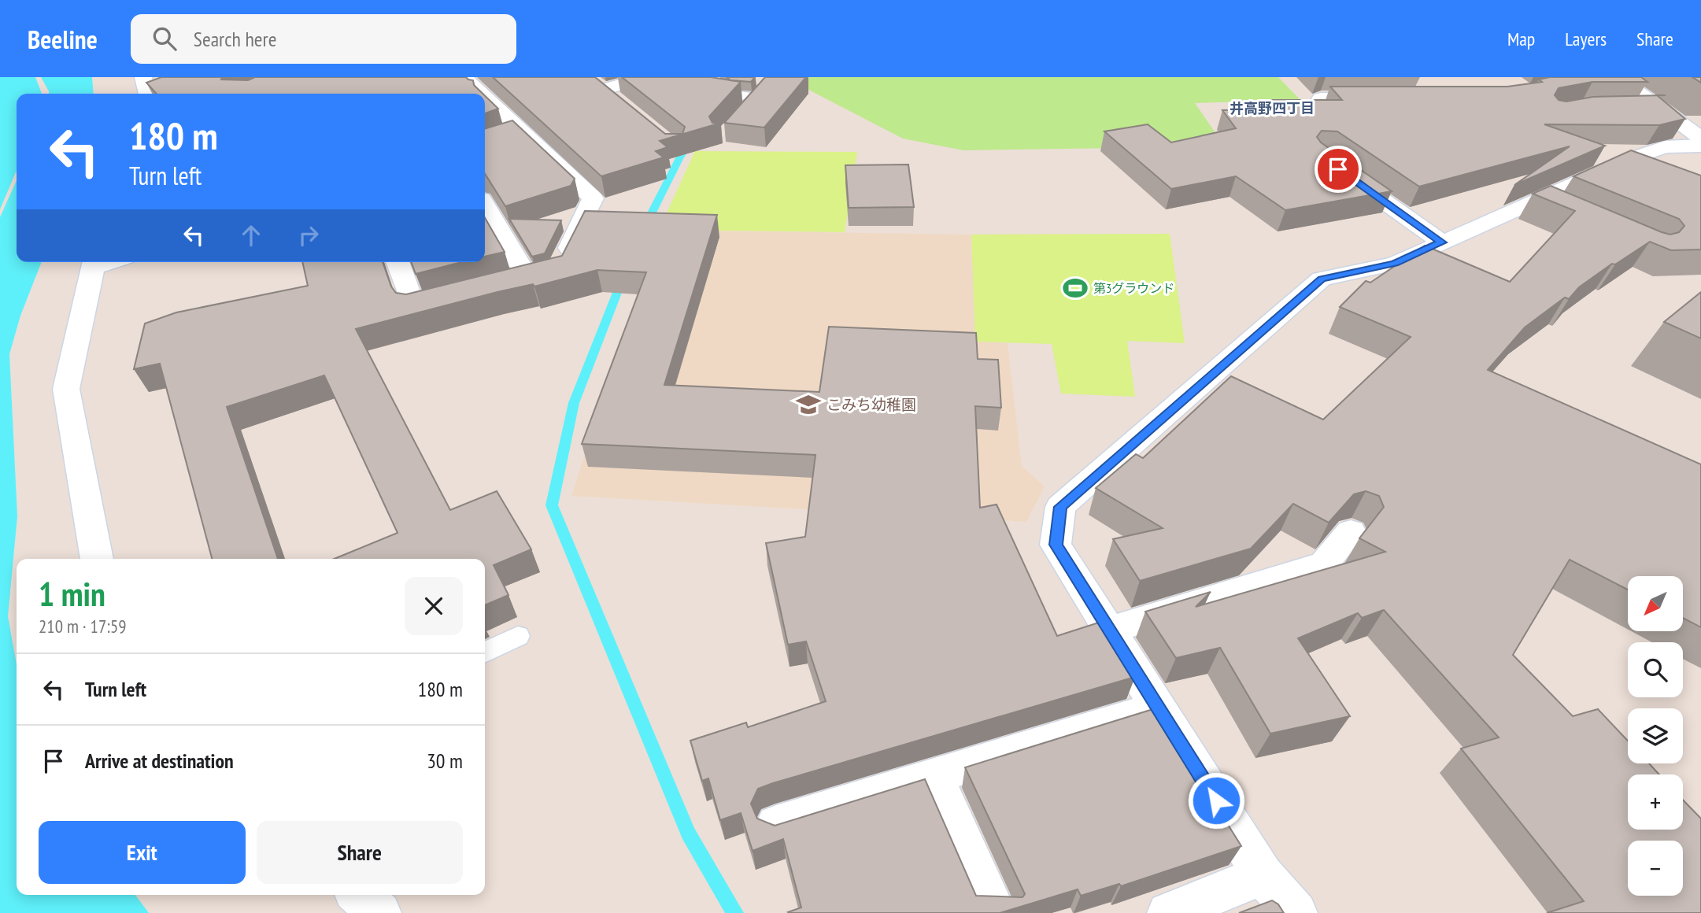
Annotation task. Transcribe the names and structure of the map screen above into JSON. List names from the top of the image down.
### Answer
{
  "districts": ["井高野四丁目"],
  "places": {
    "sports": ["第3グラウンド"],
    "school or university": ["こみち幼稚園"]
  },
  "north": "bottom left",
  "page": {
    "header": "Beeline",
    "search": "Search here",
    "nav": ["Map", "Layers", "Share"],
    "turn": ["180 m", "Turn left"],
    "heading": ["1 min", "210 m · 17:59"],
    "map_buttons": ["+", "−"],
    "list": [
      {
        "name": "Turn left",
        "value": "180 m"
      },
      {
        "name": "Arrive at destination",
        "value": "30 m"
      }
    ],
    "buttons": ["Exit", "Share"]
  }
}
